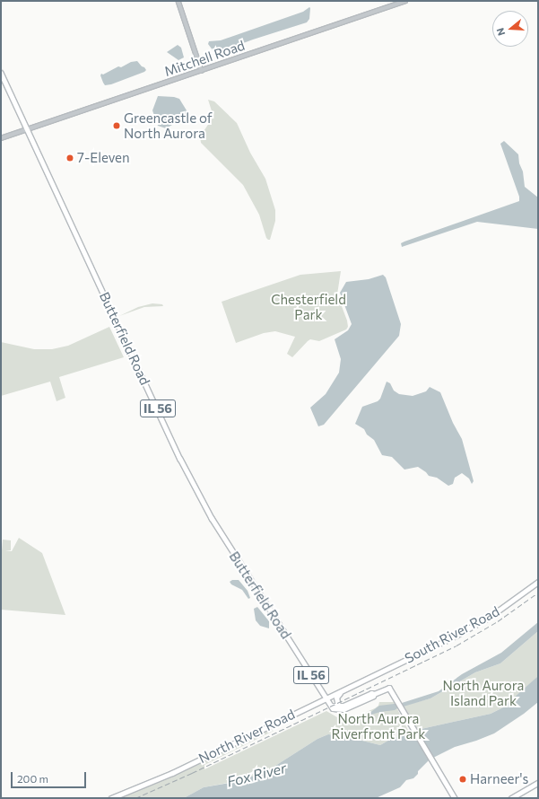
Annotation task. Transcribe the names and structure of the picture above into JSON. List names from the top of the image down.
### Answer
{
  "streets": {
    "main road": [
      "Butterfield Road",
      "IL 56",
      "South River Road",
      "North River Road"
    ],
    "street": ["Mitchell Road"]
  },
  "crossings": [
    ["Mitchell Road", "Butterfield Road"],
    ["Butterfield Road", "IL 56"],
    ["Butterfield Road", "North River Road"],
    ["South River Road", "North River Road"]
  ],
  "water": ["Fox River"],
  "parks": ["Chesterfield Park", "North Aurora Island Park", "North Aurora Riverfront Park"],
  "places": ["Greencastle of North Aurora", "7-Eleven", "Harneer's"],
  "scale_bar": "200 m",
  "north": "left"
}
